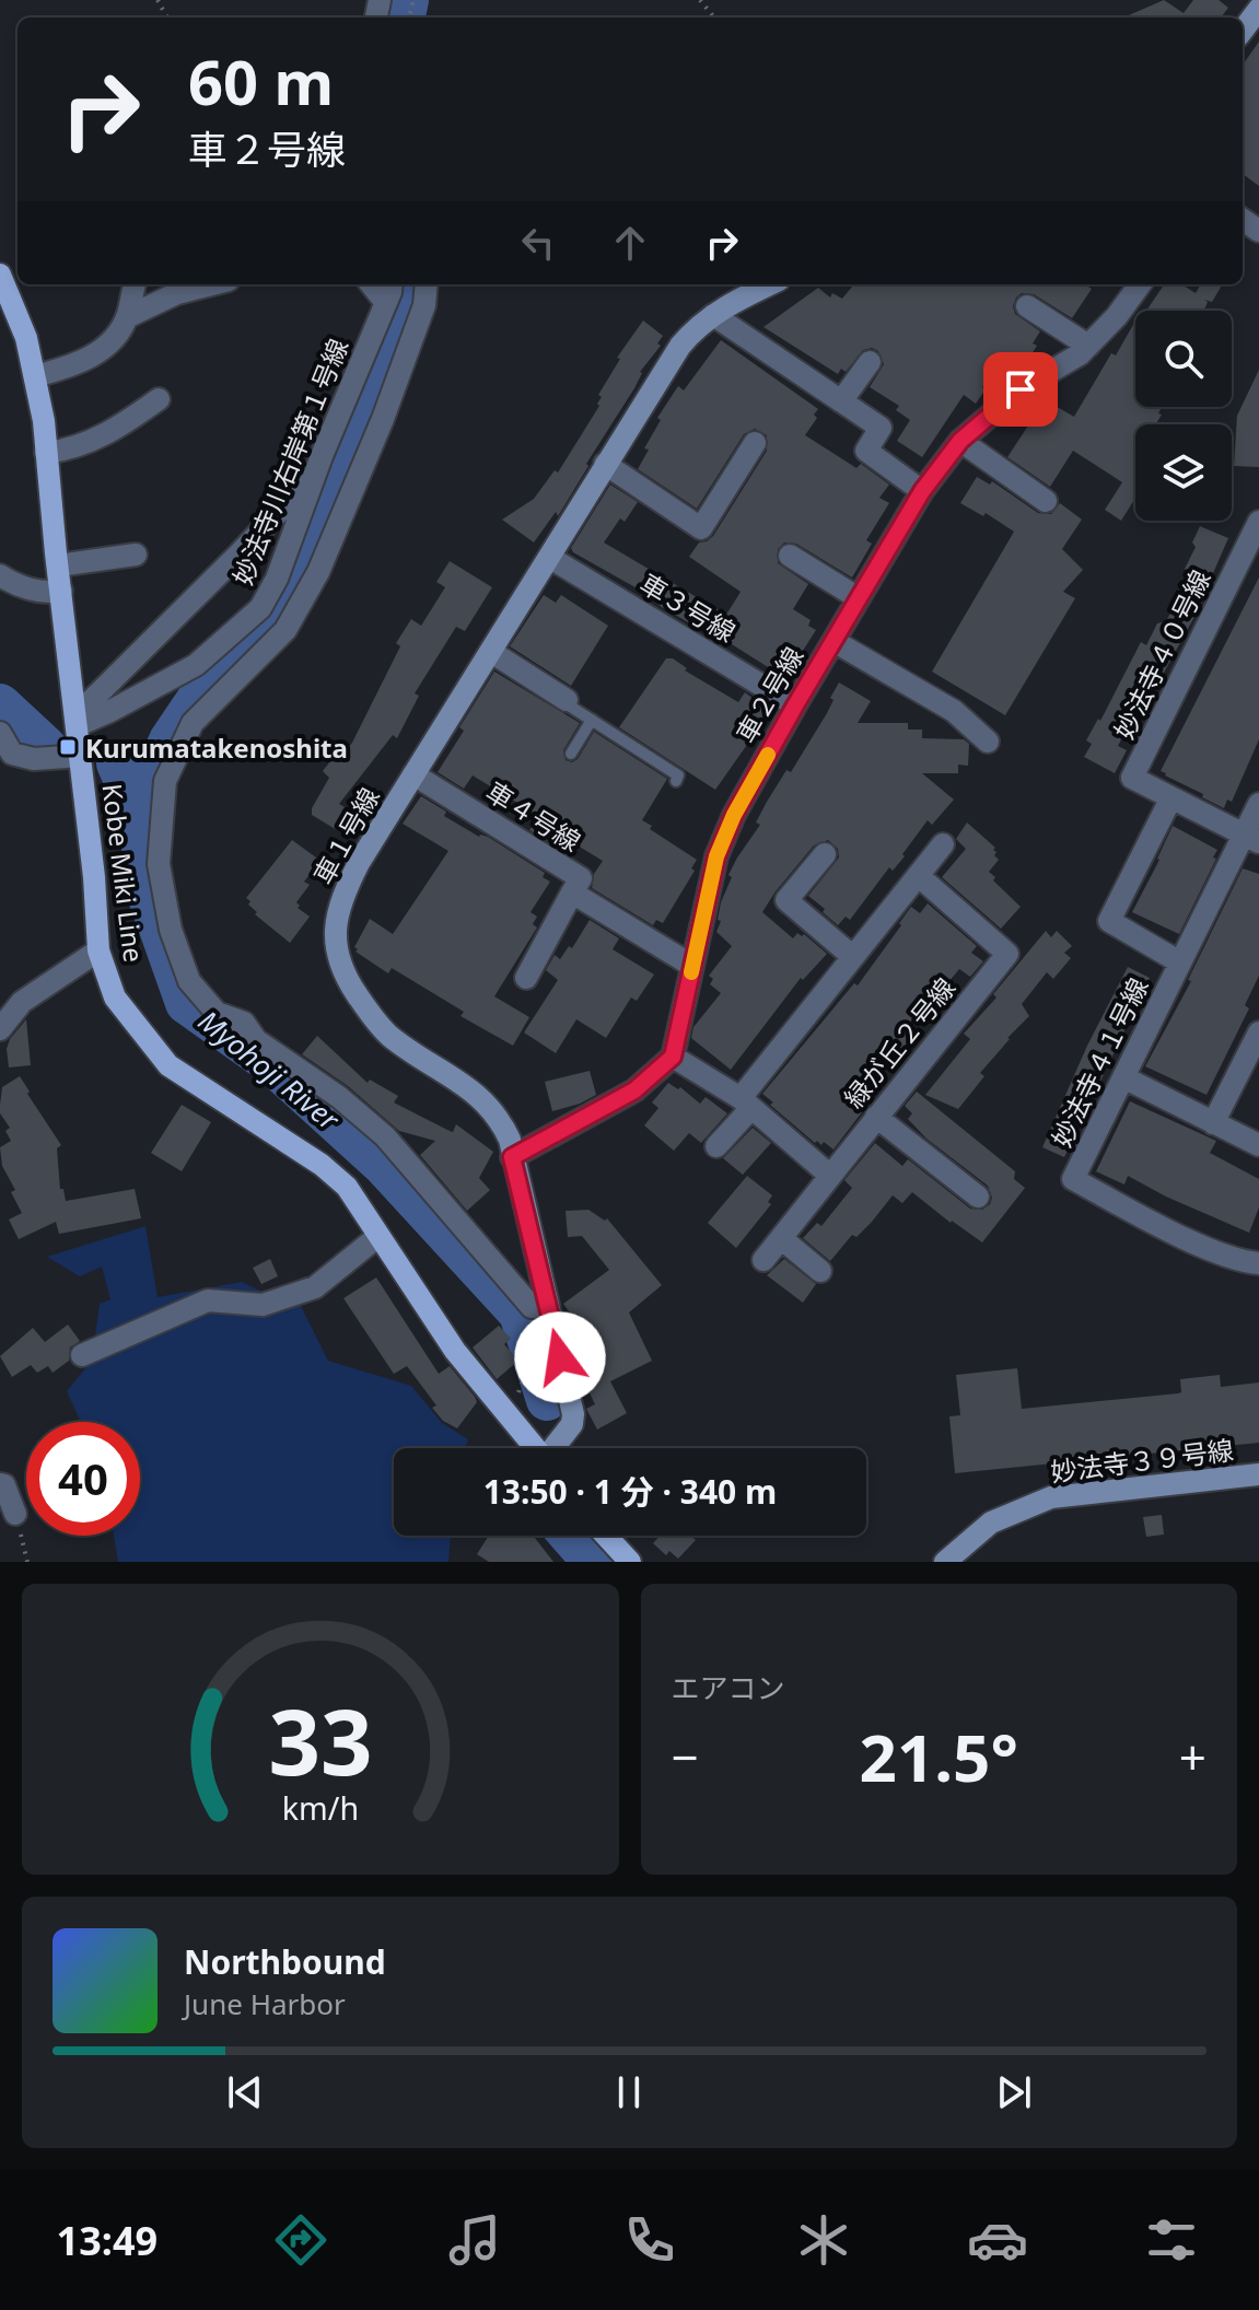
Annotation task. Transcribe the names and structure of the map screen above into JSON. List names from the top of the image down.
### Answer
{
  "streets": {
    "main road": ["Kobe Miki Line"],
    "street": [
      "妙法寺川右岸第１号線",
      "車３号線",
      "妙法寺４０号線",
      "車２号線",
      "車４号線",
      "車１号線",
      "緑が丘２号線",
      "妙法寺４１号線",
      "妙法寺３９号線"
    ]
  },
  "crossings": [
    ["妙法寺川右岸第１号線", "Kobe Miki Line"],
    ["車３号線", "車２号線"],
    ["車３号線", "車１号線"],
    ["妙法寺４０号線", "妙法寺４１号線"],
    ["車２号線", "車４号線"],
    ["車４号線", "車１号線"]
  ],
  "water": ["Myohoji River"],
  "places": {
    "transit": ["Kurumatakenoshita"]
  },
  "page": {
    "turn": ["60 m", "車２号線"],
    "limit": "40",
    "trip": "13:50 · 1 分 · 340 m",
    "tile": "エアコン",
    "heat": ["−", "21.5°", "+"],
    "song": ["Northbound", "June Harbor"],
    "tabs": "13:49",
    "gauge": ["33", "km/h"]
  }
}
